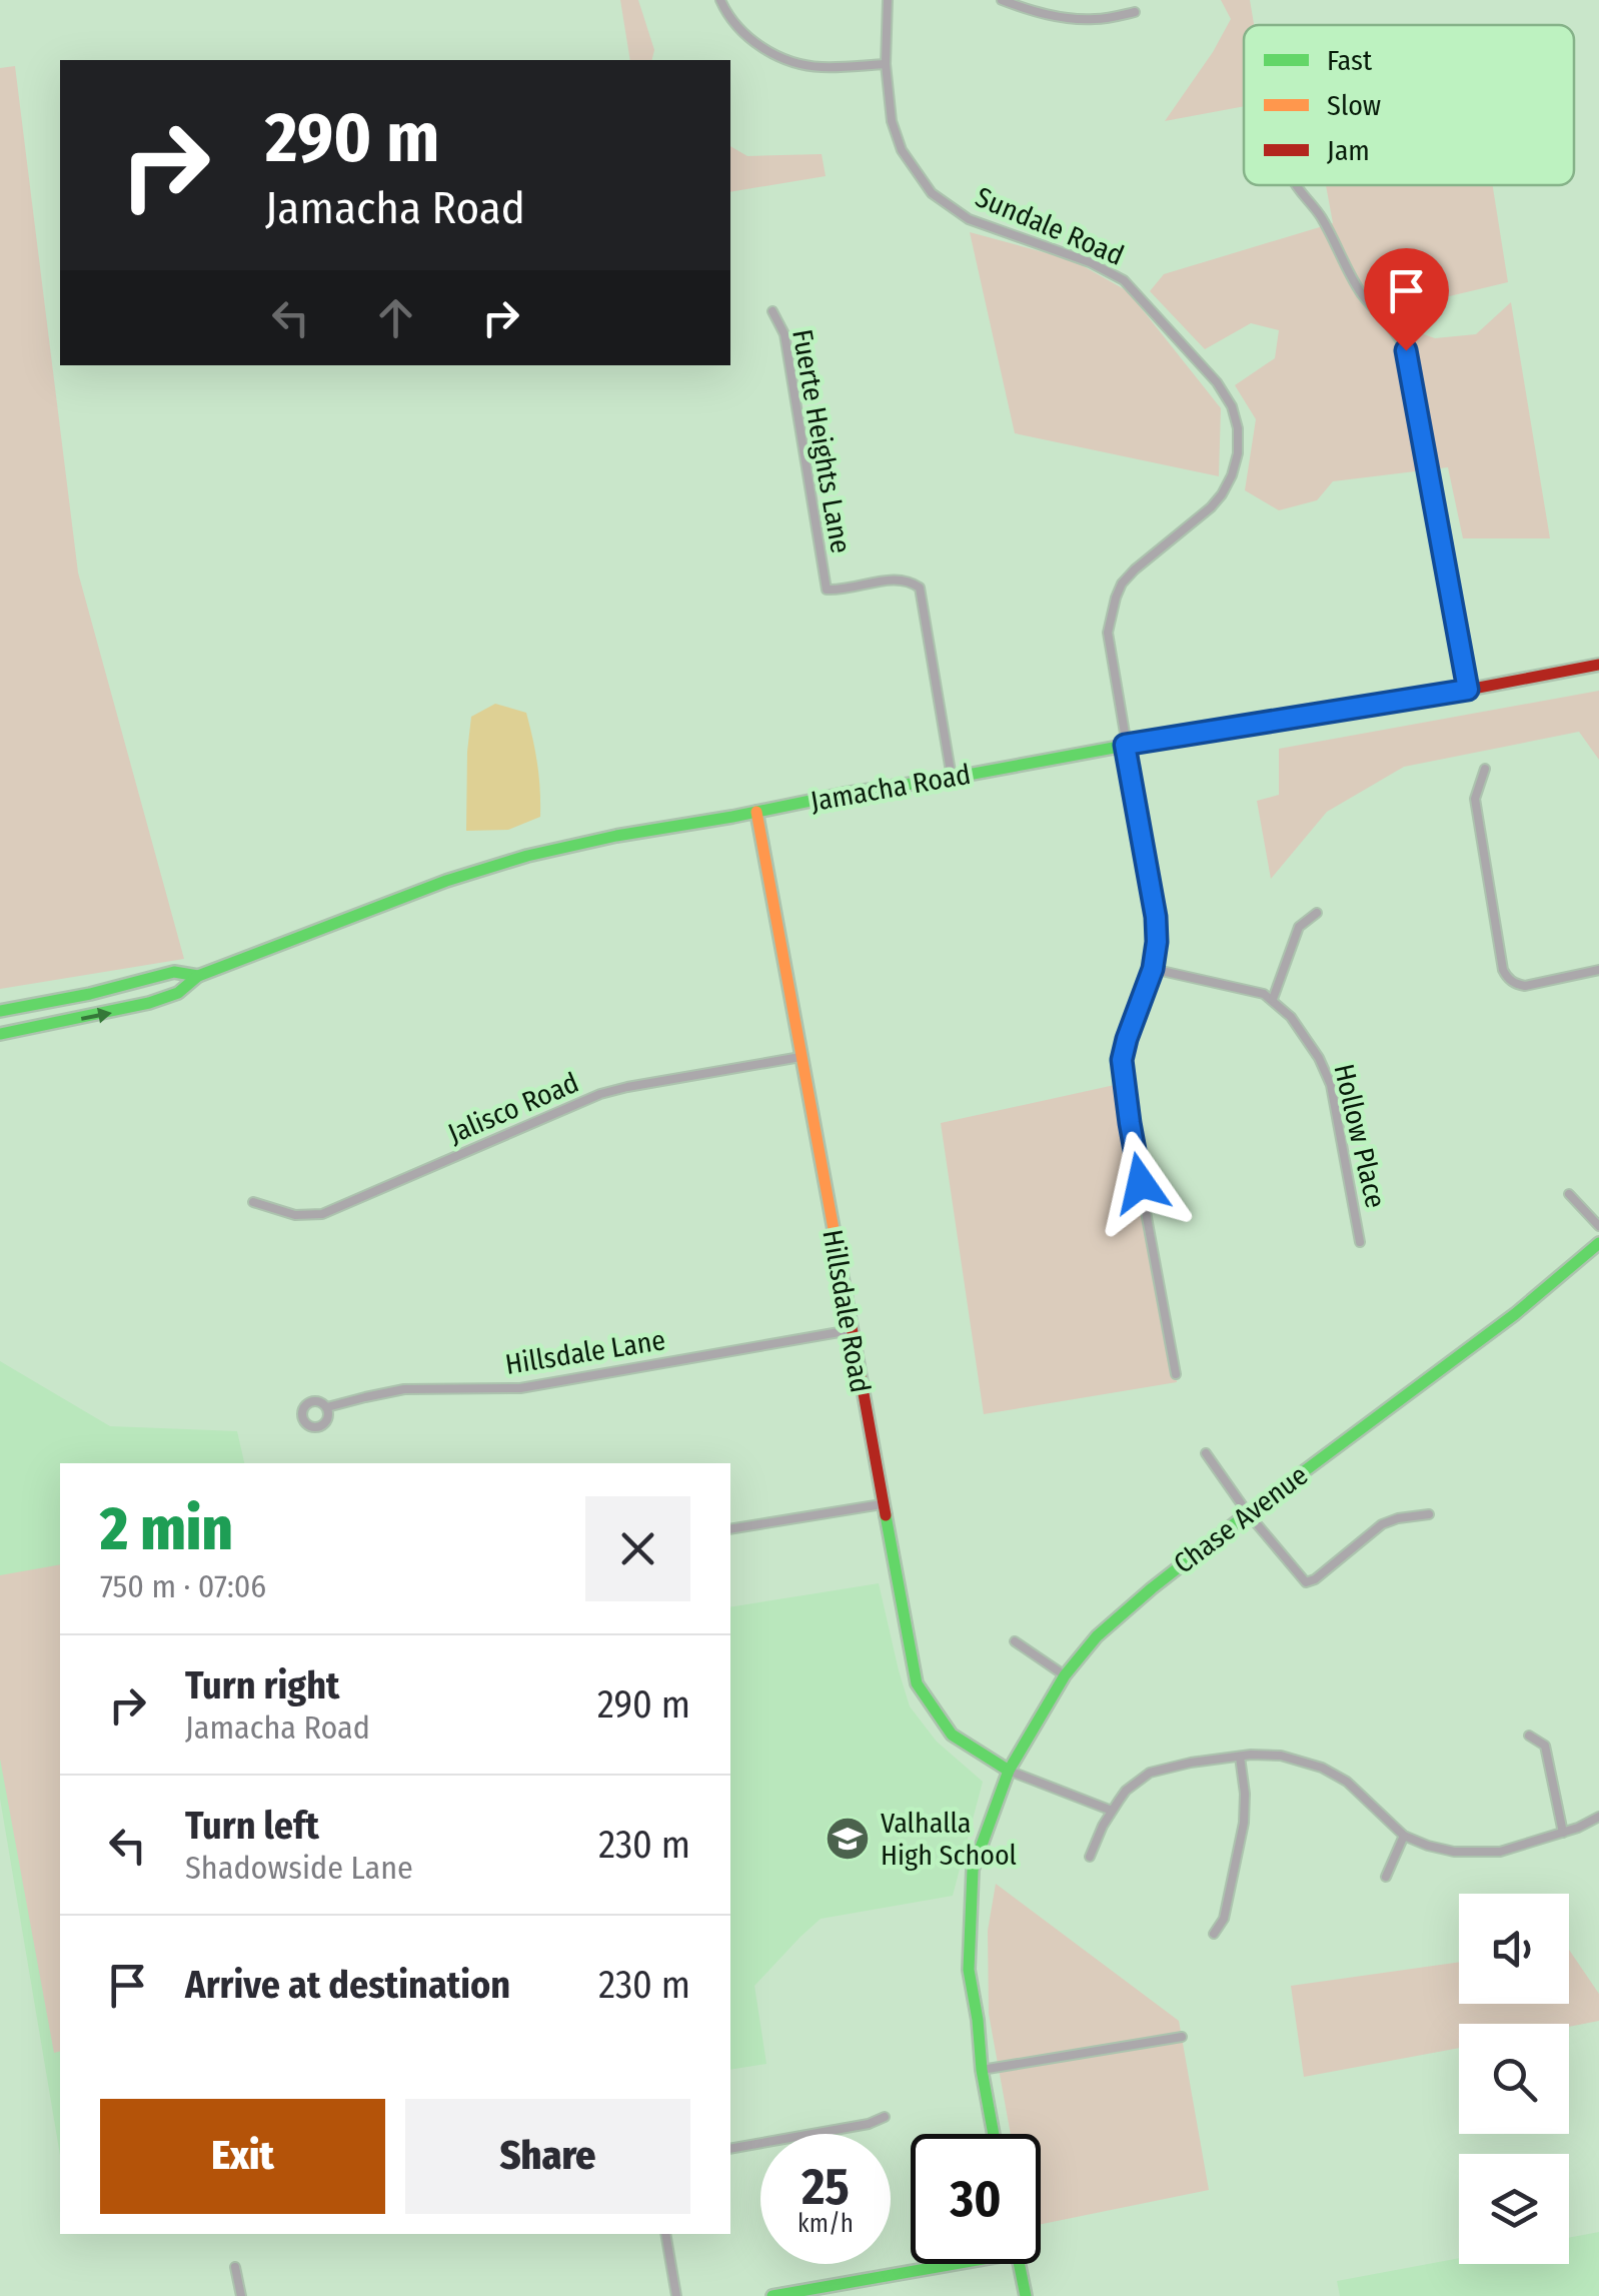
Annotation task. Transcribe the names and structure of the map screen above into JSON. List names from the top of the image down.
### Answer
{
  "streets": {
    "main road": ["Jamacha Road", "Hillsdale Road", "Chase Avenue"],
    "street": [
      "Sundale Road",
      "Fuerte Heights Lane",
      "Jalisco Road",
      "Hollow Place",
      "Hillsdale Lane"
    ]
  },
  "crossings": [
    ["Sundale Road", "Jamacha Road"],
    ["Fuerte Heights Lane", "Jamacha Road"],
    ["Jamacha Road", "Hillsdale Road"],
    ["Jalisco Road", "Hillsdale Road"],
    ["Hillsdale Road", "Hillsdale Lane"],
    ["Hillsdale Road", "Chase Avenue"]
  ],
  "places": {
    "school or university": ["Valhalla High School"]
  },
  "legend": ["Fast", "Slow", "Jam"],
  "page": {
    "turn": ["290 m", "Jamacha Road"],
    "heading": ["2 min", "750 m · 07:06"],
    "list": [
      {
        "name": "Turn right",
        "note": "Jamacha Road",
        "value": "290 m"
      },
      {
        "name": "Turn left",
        "note": "Shadowside Lane",
        "value": "230 m"
      },
      {
        "name": "Arrive at destination",
        "value": "230 m"
      }
    ],
    "buttons": ["Exit", "Share"],
    "speed": "25 km/h",
    "limit": "30"
  }
}
